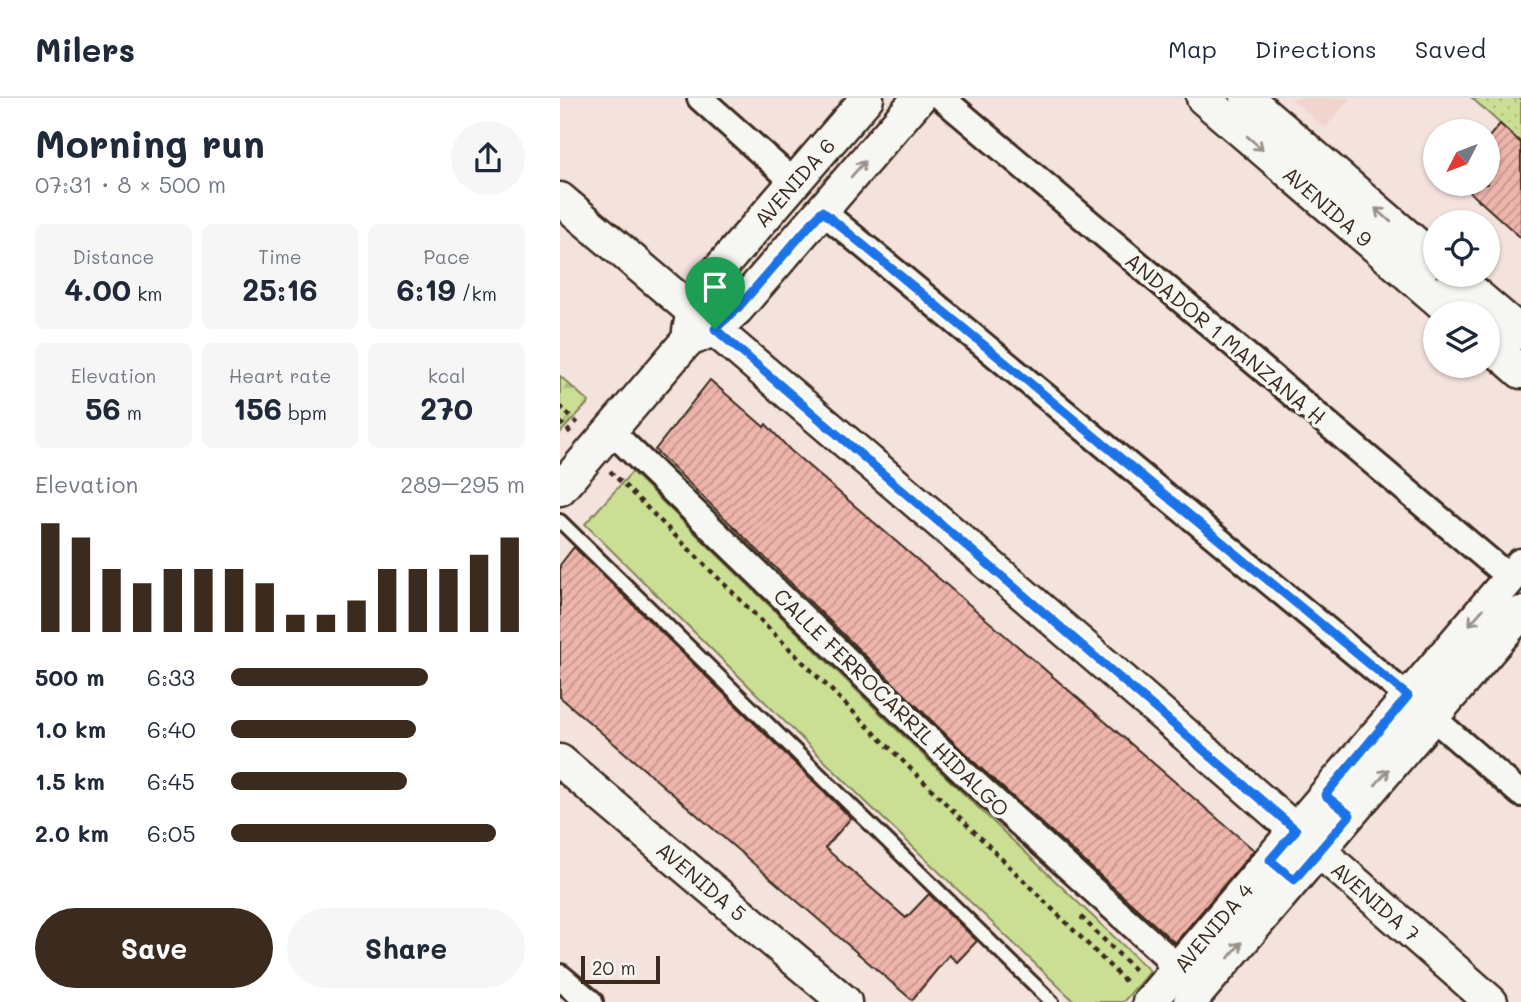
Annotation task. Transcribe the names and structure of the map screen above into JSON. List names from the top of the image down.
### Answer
{
  "streets": {
    "street": [
      "AVENIDA 6",
      "AVENIDA 9",
      "ANDADOR 1 MANZANA H",
      "CALLE FERROCARRIL HIDALGO",
      "AVENIDA 5",
      "AVENIDA 7",
      "AVENIDA 4"
    ]
  },
  "crossings": [
    ["AVENIDA 6", "CALLE FERROCARRIL HIDALGO"],
    ["AVENIDA 6", "AVENIDA 7"],
    ["ANDADOR 1 MANZANA H", "AVENIDA 4"],
    ["CALLE FERROCARRIL HIDALGO", "AVENIDA 4"],
    ["AVENIDA 7", "AVENIDA 4"]
  ],
  "scale_bar": "20 m",
  "north": "bottom left",
  "page": {
    "header": "Milers",
    "nav": ["Map", "Directions", "Saved"],
    "heading": ["Morning run", "07:31 · 8 × 500 m"],
    "stats": [
      ["Distance", "4.00 km"],
      ["Time", "25:16"],
      ["Pace", "6:19 /km"],
      ["Elevation", "56 m"],
      ["Heart rate", "156 bpm"],
      ["kcal", "270"]
    ],
    "chart": ["Elevation", "289–295 m"],
    "list": [
      {
        "name": "500 m",
        "note": "6:33"
      },
      {
        "name": "1.0 km",
        "note": "6:40"
      },
      {
        "name": "1.5 km",
        "note": "6:45"
      },
      {
        "name": "2.0 km",
        "note": "6:05"
      }
    ],
    "buttons": ["Save", "Share"],
    "scale": "20 m"
  }
}
